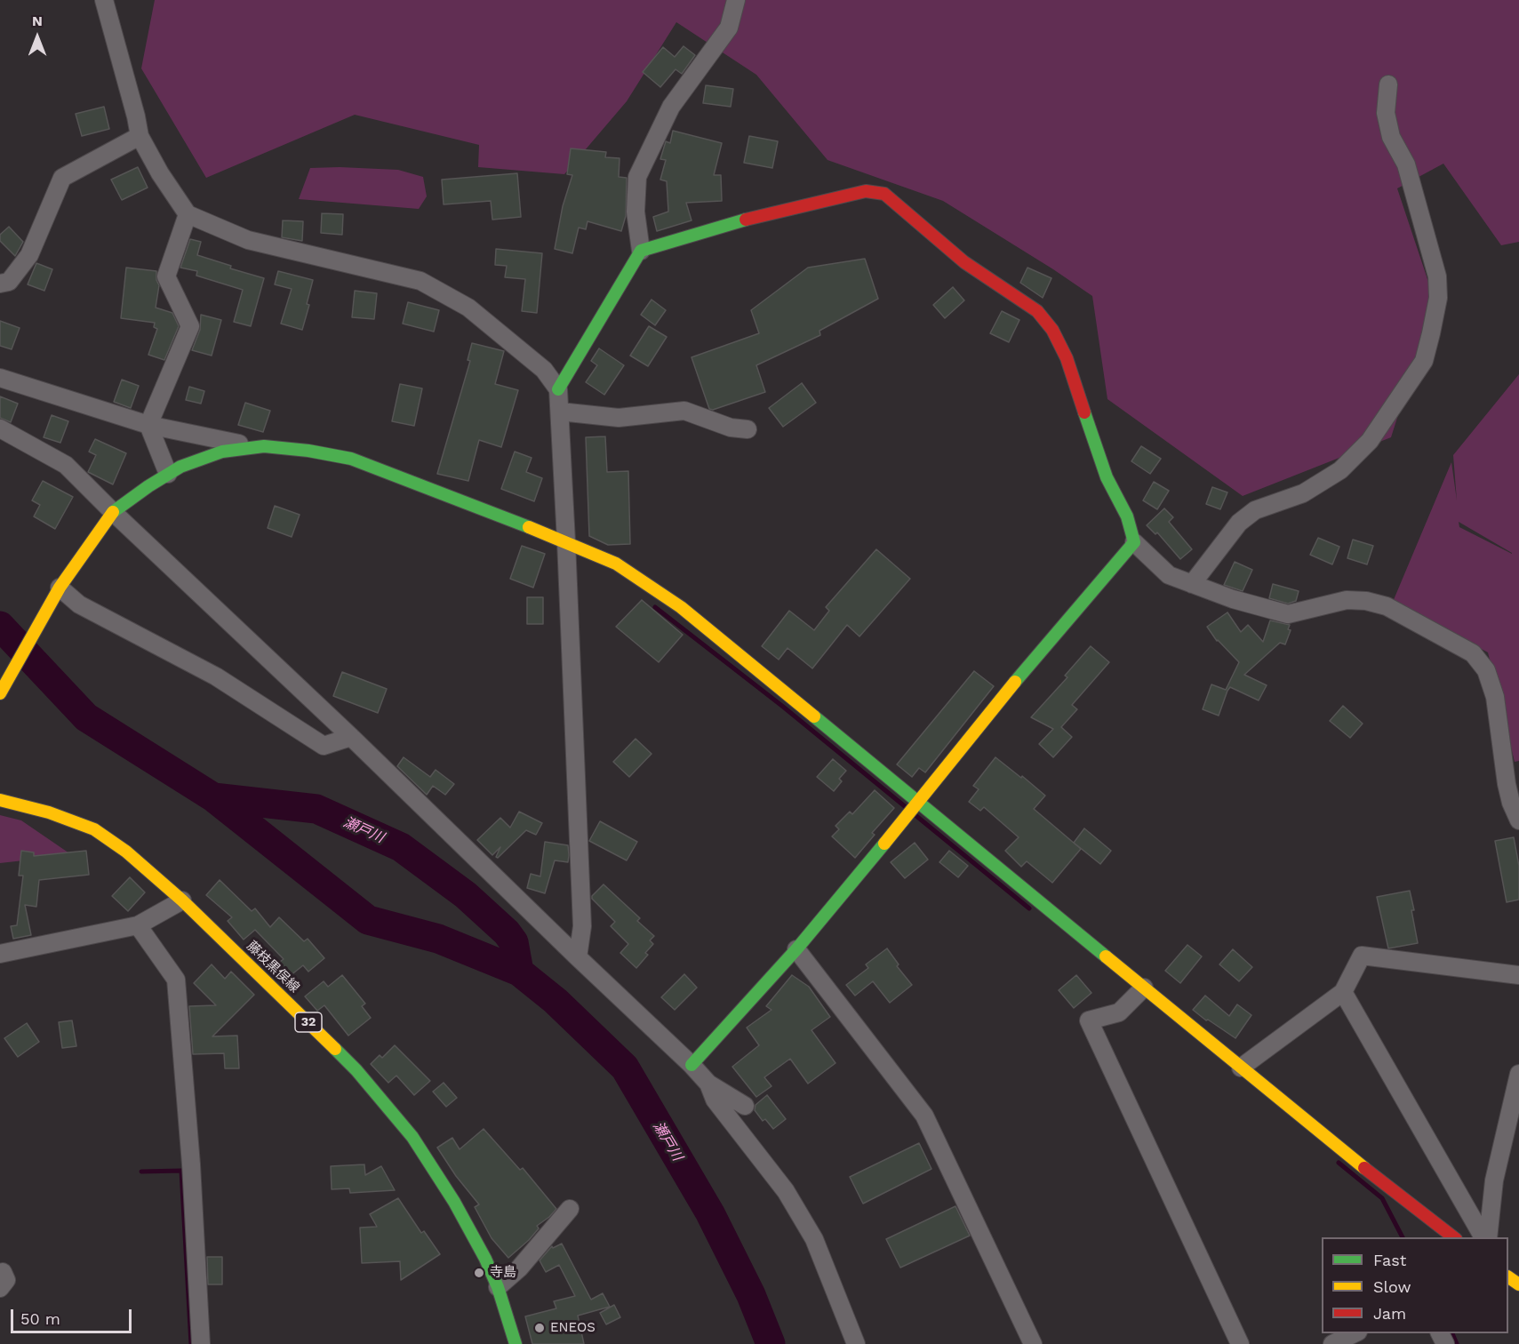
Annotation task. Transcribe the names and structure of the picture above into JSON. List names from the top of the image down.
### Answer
{
  "streets": {
    "street": ["藤枝黒俣線", "32"]
  },
  "water": ["瀬戸川"],
  "places": ["寺島", "ENEOS"],
  "legend": ["Fast", "Slow", "Jam"],
  "scale_bar": "50 m",
  "north": "top"
}
